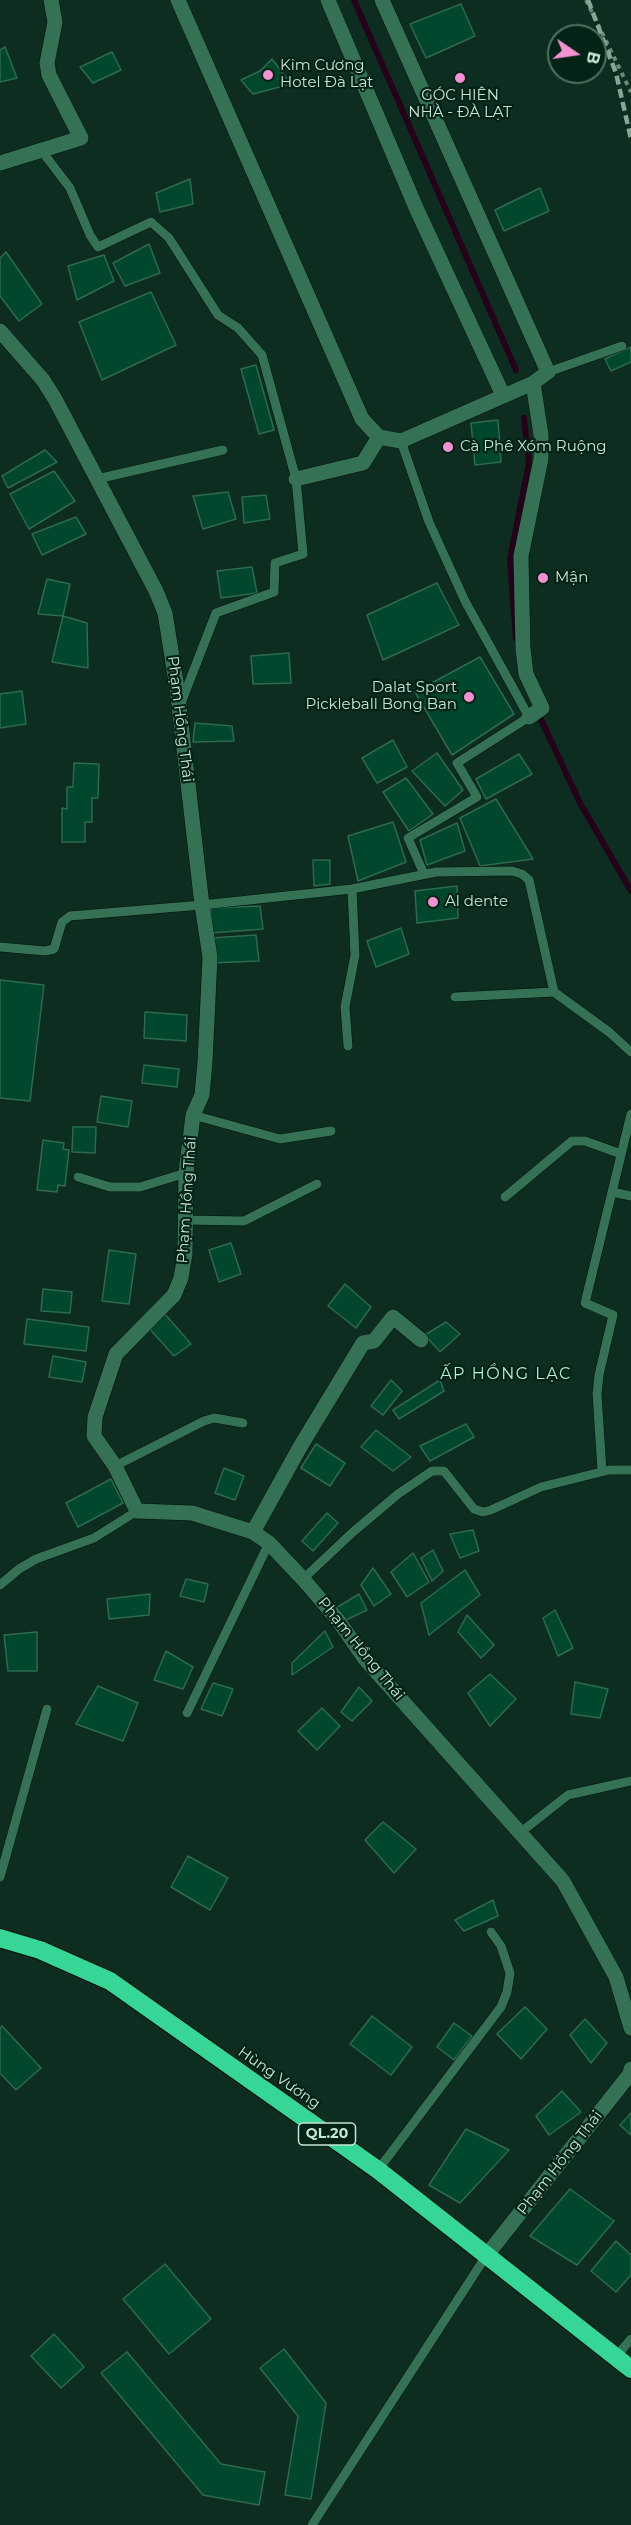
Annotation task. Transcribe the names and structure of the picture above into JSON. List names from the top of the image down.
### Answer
{
  "streets": {
    "highway": ["Hùng Vương", "QL.20"],
    "street": ["Phạm Hồng Thái"]
  },
  "crossings": [
    ["Phạm Hồng Thái", "Hùng Vương"]
  ],
  "districts": ["ẤP HỒNG LẠC"],
  "places": [
    "Kim Cương Hotel Đà Lạt",
    "GÓC HIÊN NHÀ - ĐÀ LẠT",
    "Cà Phê Xóm Ruộng",
    "Mận",
    "Dalat Sport Pickleball Bong Ban",
    "Al dente"
  ],
  "north": "right"
}
